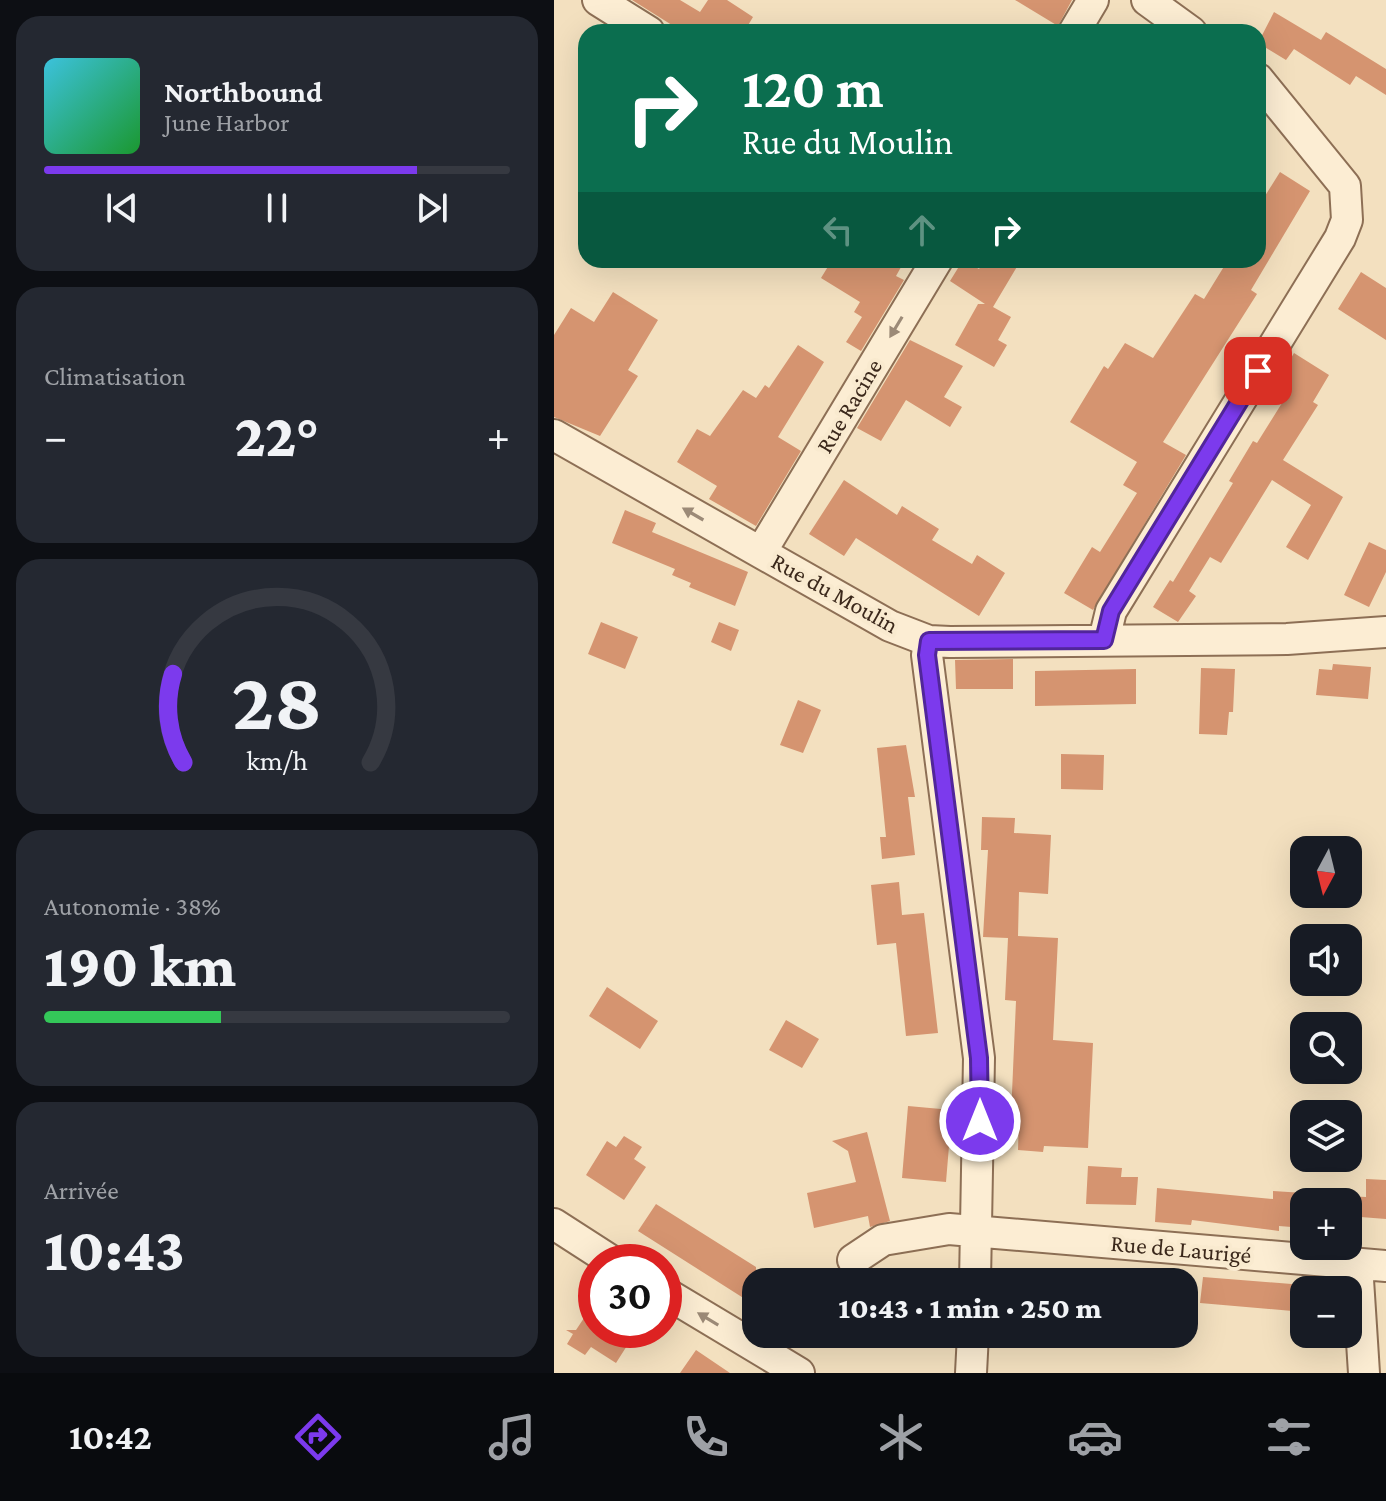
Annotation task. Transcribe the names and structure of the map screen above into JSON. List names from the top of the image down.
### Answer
{
  "streets": {
    "street": ["Rue Racine", "Rue du Moulin", "Rue de Laurigé"]
  },
  "crossings": [
    ["Rue Racine", "Rue du Moulin"]
  ],
  "one_way": ["Rue Racine"],
  "north": "bottom",
  "page": {
    "turn": ["120 m", "Rue du Moulin"],
    "song": ["Northbound", "June Harbor"],
    "tile": [
      "Climatisation",
      ["Autonomie · 38%", "190 km"],
      ["Arrivée", "10:43"]
    ],
    "heat": ["−", "22°", "+"],
    "map_buttons": ["+", "−"],
    "limit": "30",
    "trip": "10:43 · 1 min · 250 m",
    "tabs": "10:42",
    "gauge": ["28", "km/h"]
  }
}
